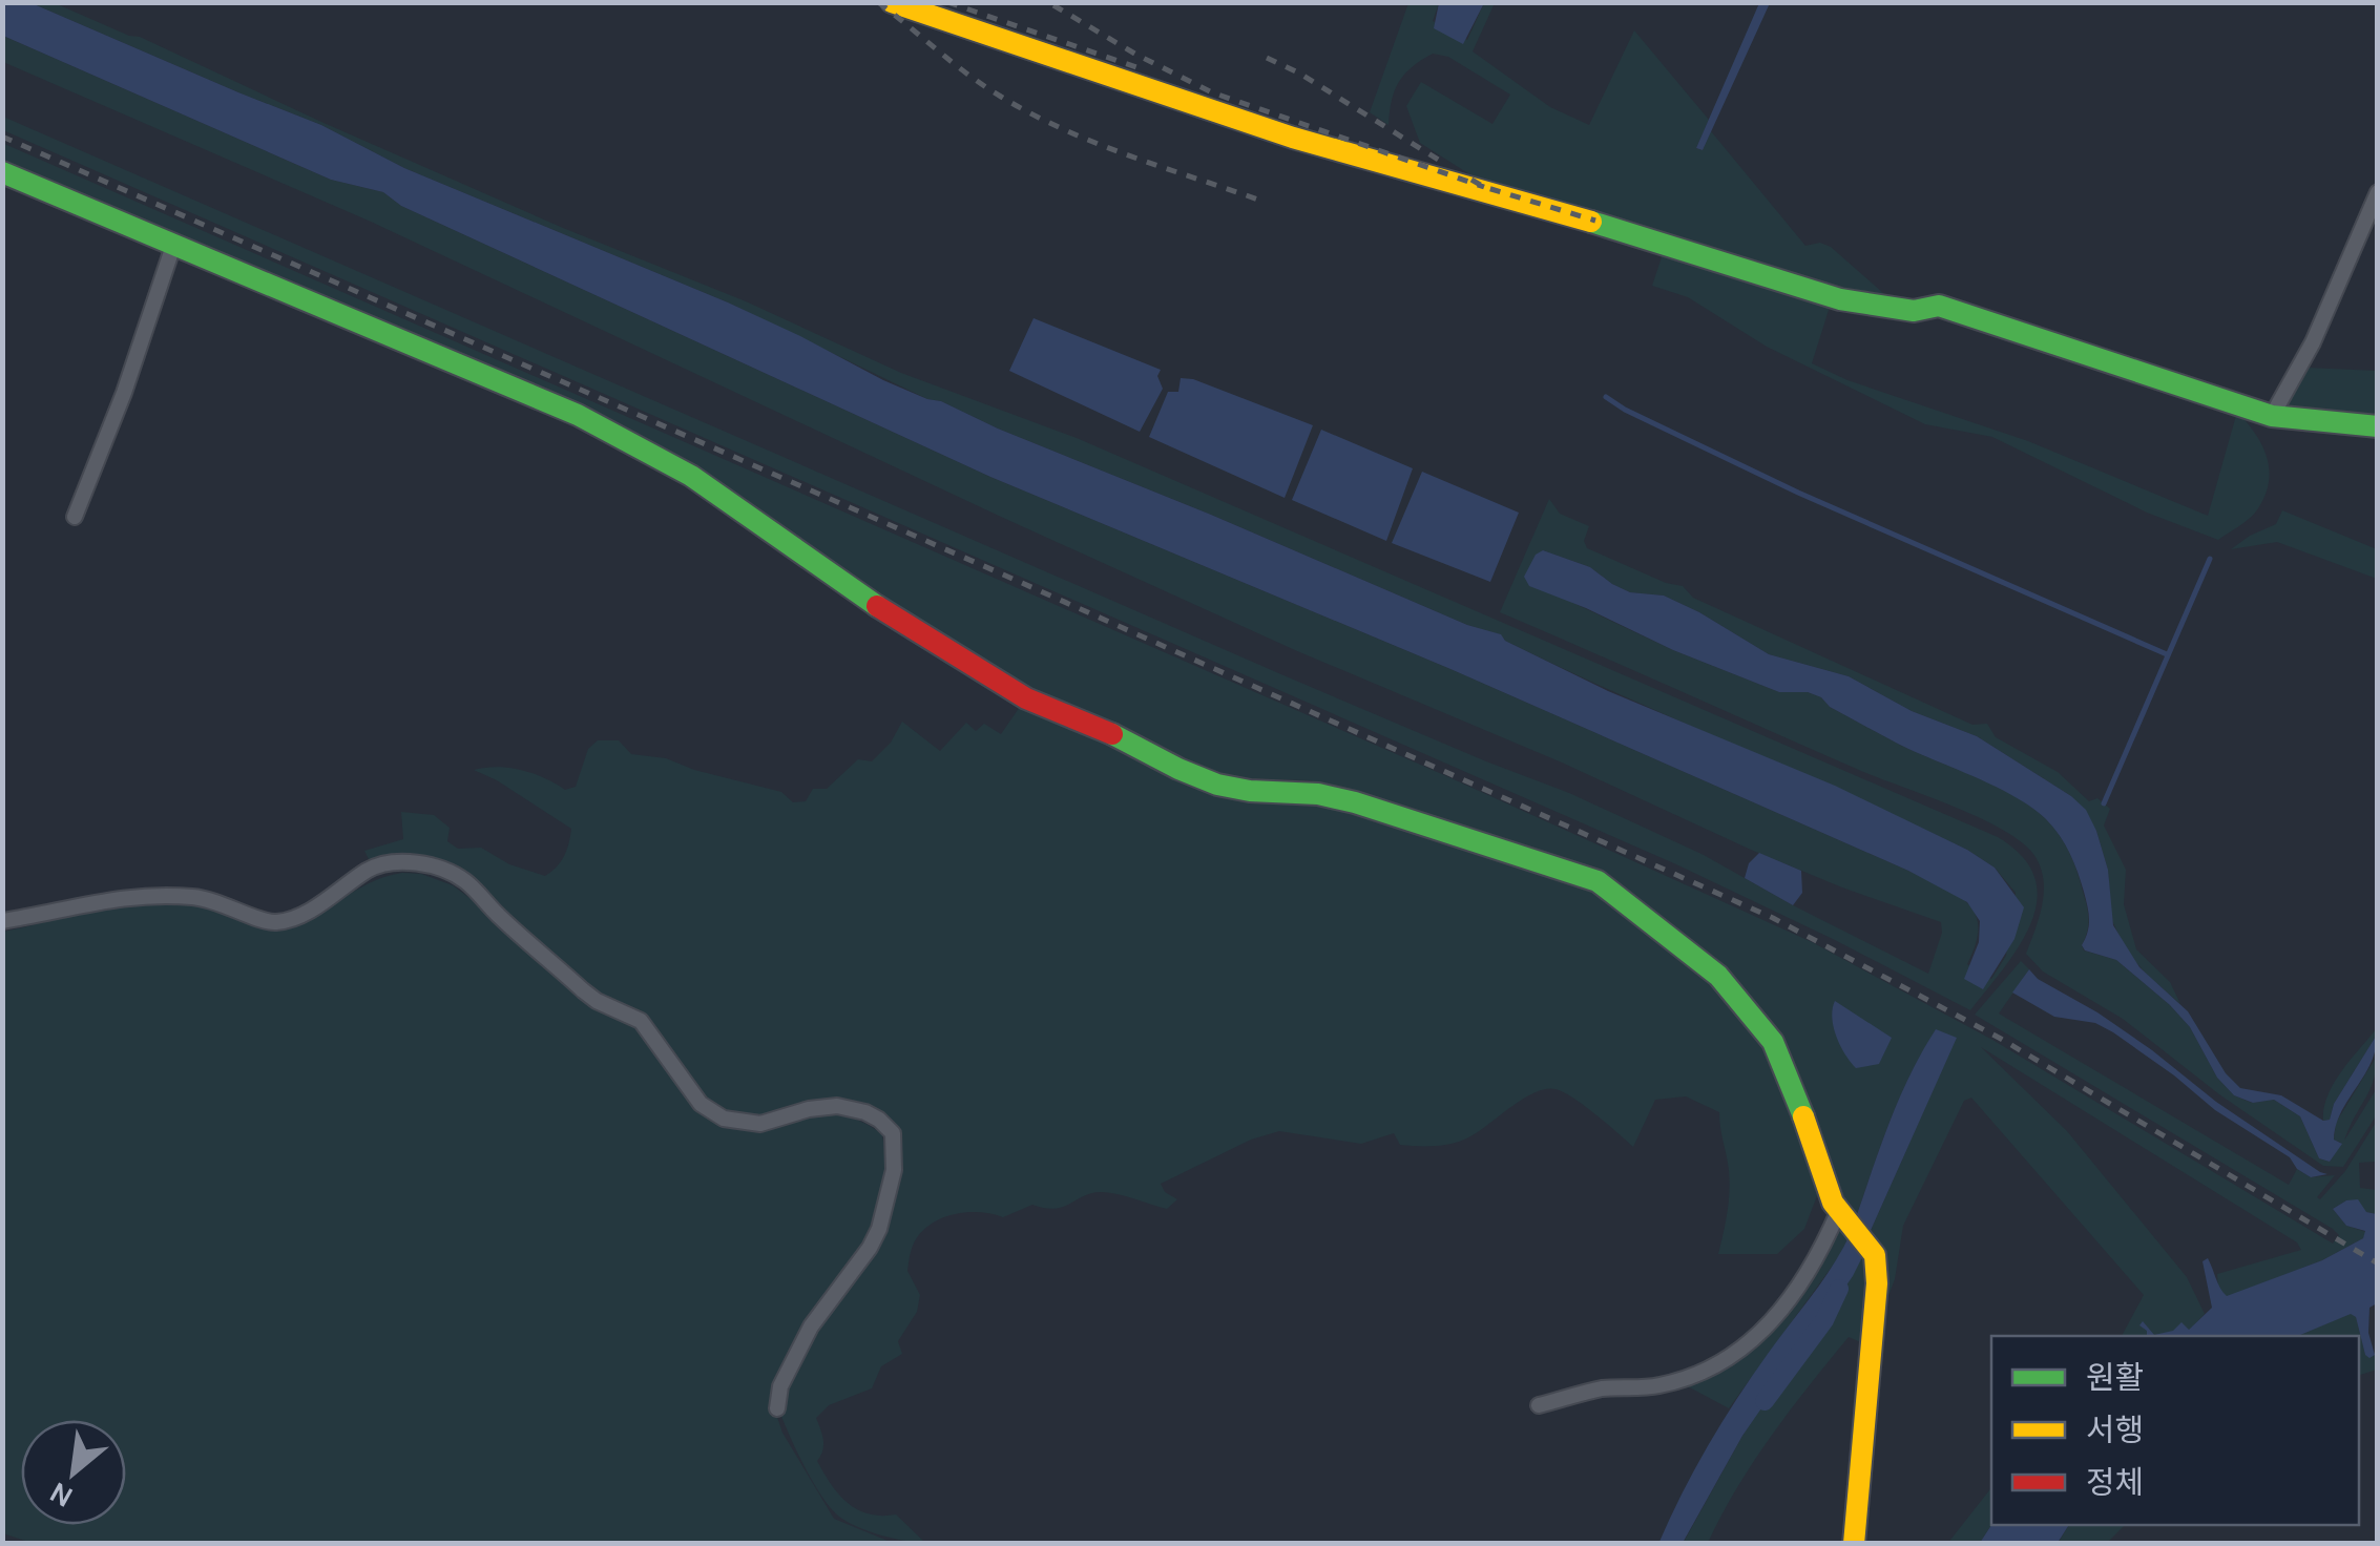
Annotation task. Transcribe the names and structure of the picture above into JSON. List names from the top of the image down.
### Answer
{
  "legend": ["원활", "서행", "정체"],
  "north": "bottom left"
}
